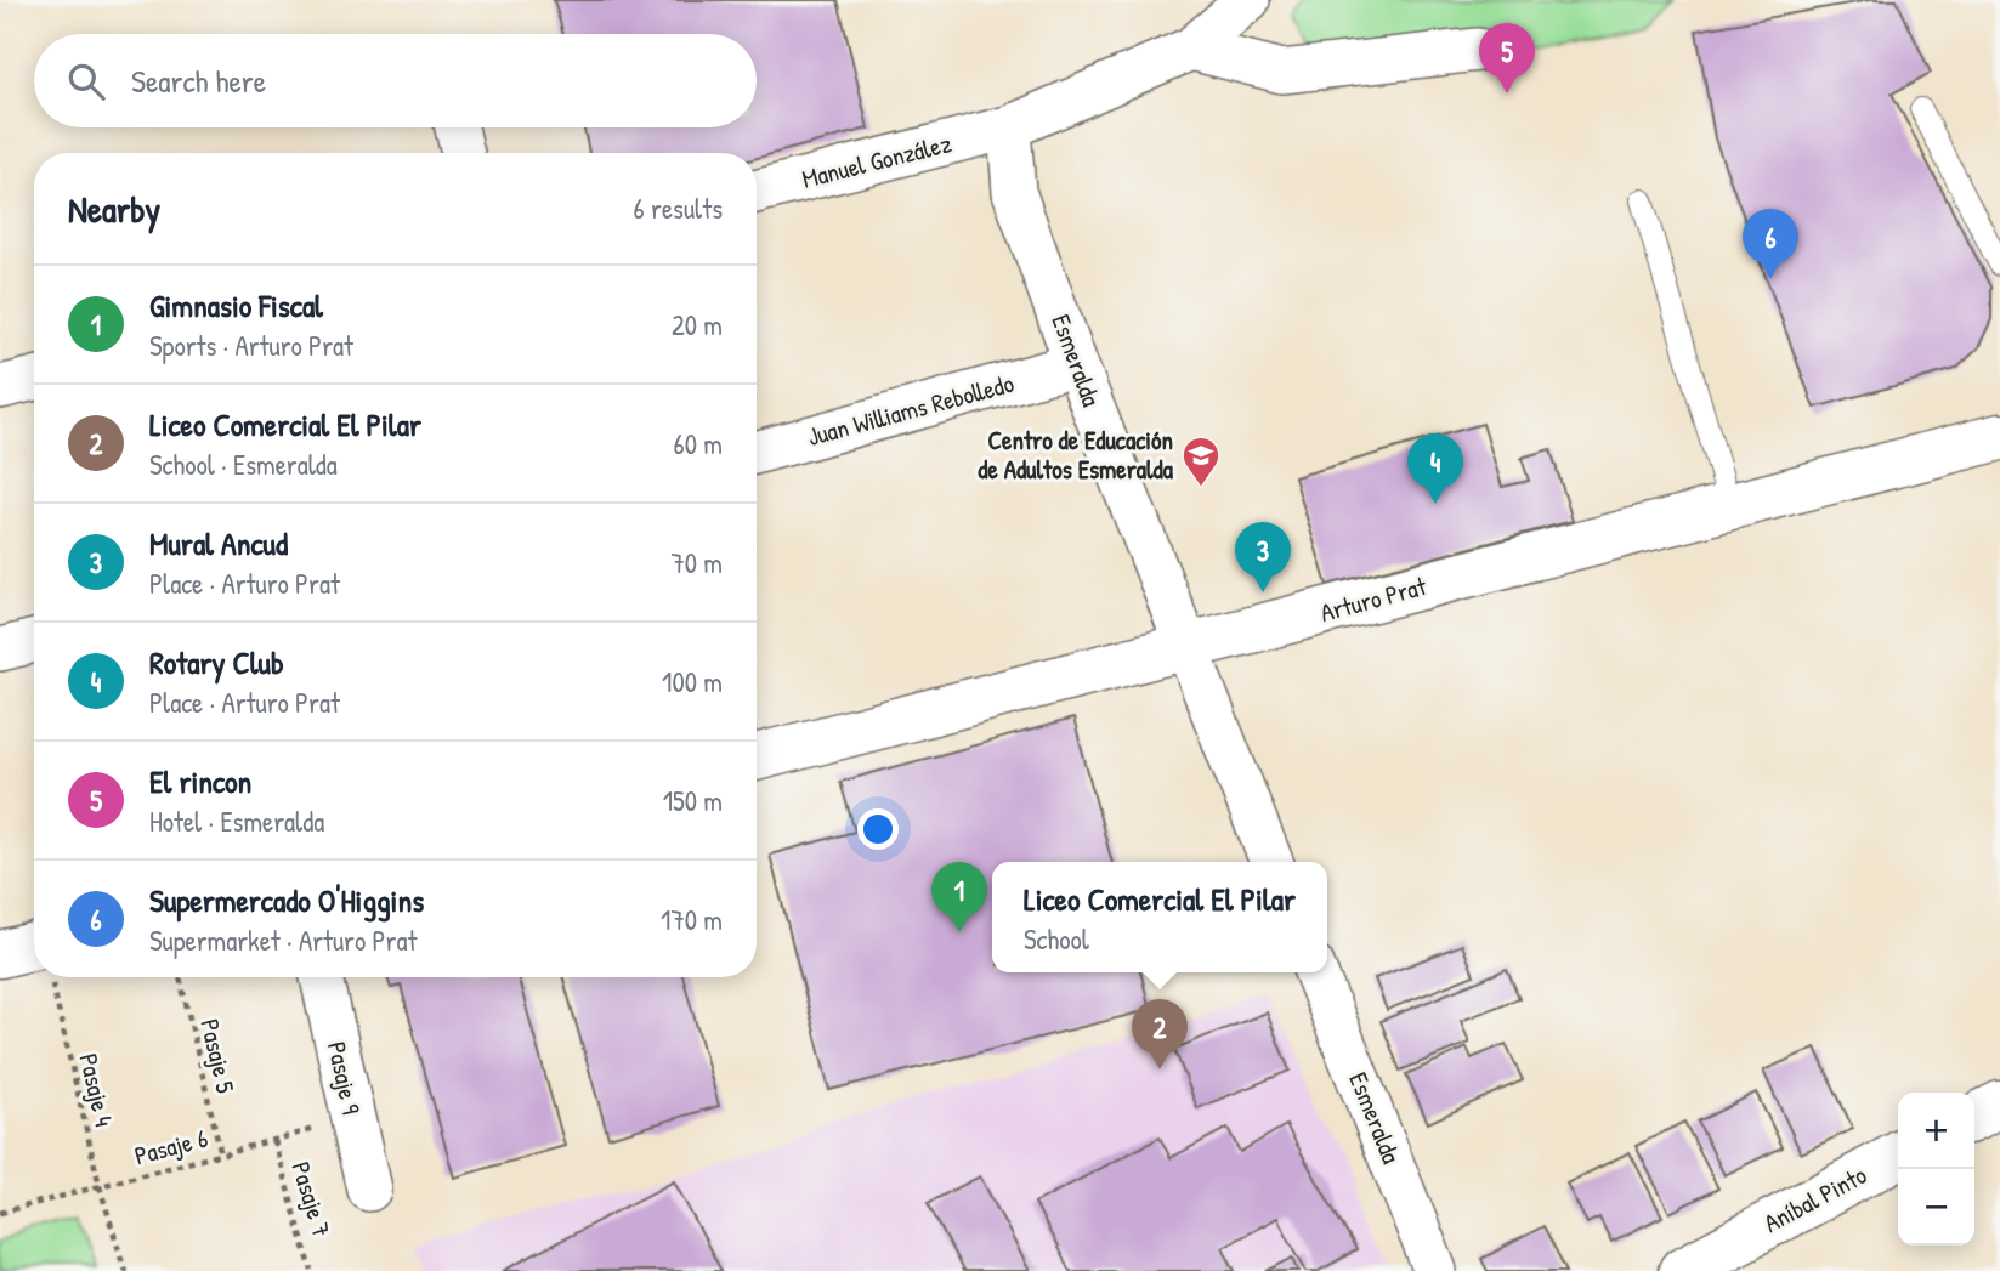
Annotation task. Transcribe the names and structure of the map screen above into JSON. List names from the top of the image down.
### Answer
{
  "streets": {
    "main road": ["Arturo Prat", "Aníbal Pinto"],
    "street": [
      "Manuel González",
      "Esmeralda",
      "Juan Williams Rebolledo",
      "Pasaje 9"
    ],
    "path": [
      "Pasaje 5",
      "Pasaje 4",
      "Pasaje 6",
      "Pasaje 7"
    ]
  },
  "crossings": [
    ["Manuel González", "Esmeralda"],
    ["Esmeralda", "Juan Williams Rebolledo"],
    ["Esmeralda", "Arturo Prat"],
    ["Pasaje 5", "Pasaje 6"],
    ["Pasaje 9", "Pasaje 6"],
    ["Pasaje 4", "Pasaje 6"],
    ["Pasaje 6", "Pasaje 7"]
  ],
  "places": {
    "school or university": ["Centro de Educación de Adultos Esmeralda"]
  },
  "page": {
    "pins": [
      "5",
      "6",
      "4",
      "3",
      "1",
      "2"
    ],
    "search": "Search here",
    "heading": ["Nearby", "6 results"],
    "list": [
      {
        "mark": "1",
        "name": "Gimnasio Fiscal",
        "note": "Sports · Arturo Prat",
        "value": "20 m"
      },
      {
        "mark": "2",
        "name": "Liceo Comercial El Pilar",
        "note": "School · Esmeralda",
        "value": "60 m"
      },
      {
        "mark": "3",
        "name": "Mural Ancud",
        "note": "Place · Arturo Prat",
        "value": "70 m"
      },
      {
        "mark": "4",
        "name": "Rotary Club",
        "note": "Place · Arturo Prat",
        "value": "100 m"
      },
      {
        "mark": "5",
        "name": "El rincon",
        "note": "Hotel · Esmeralda",
        "value": "150 m"
      },
      {
        "mark": "6",
        "name": "Supermercado O'Higgins",
        "note": "Supermarket · Arturo Prat",
        "value": "170 m"
      }
    ],
    "popup": ["Liceo Comercial El Pilar", "School"],
    "map_buttons": ["+", "−"]
  }
}
